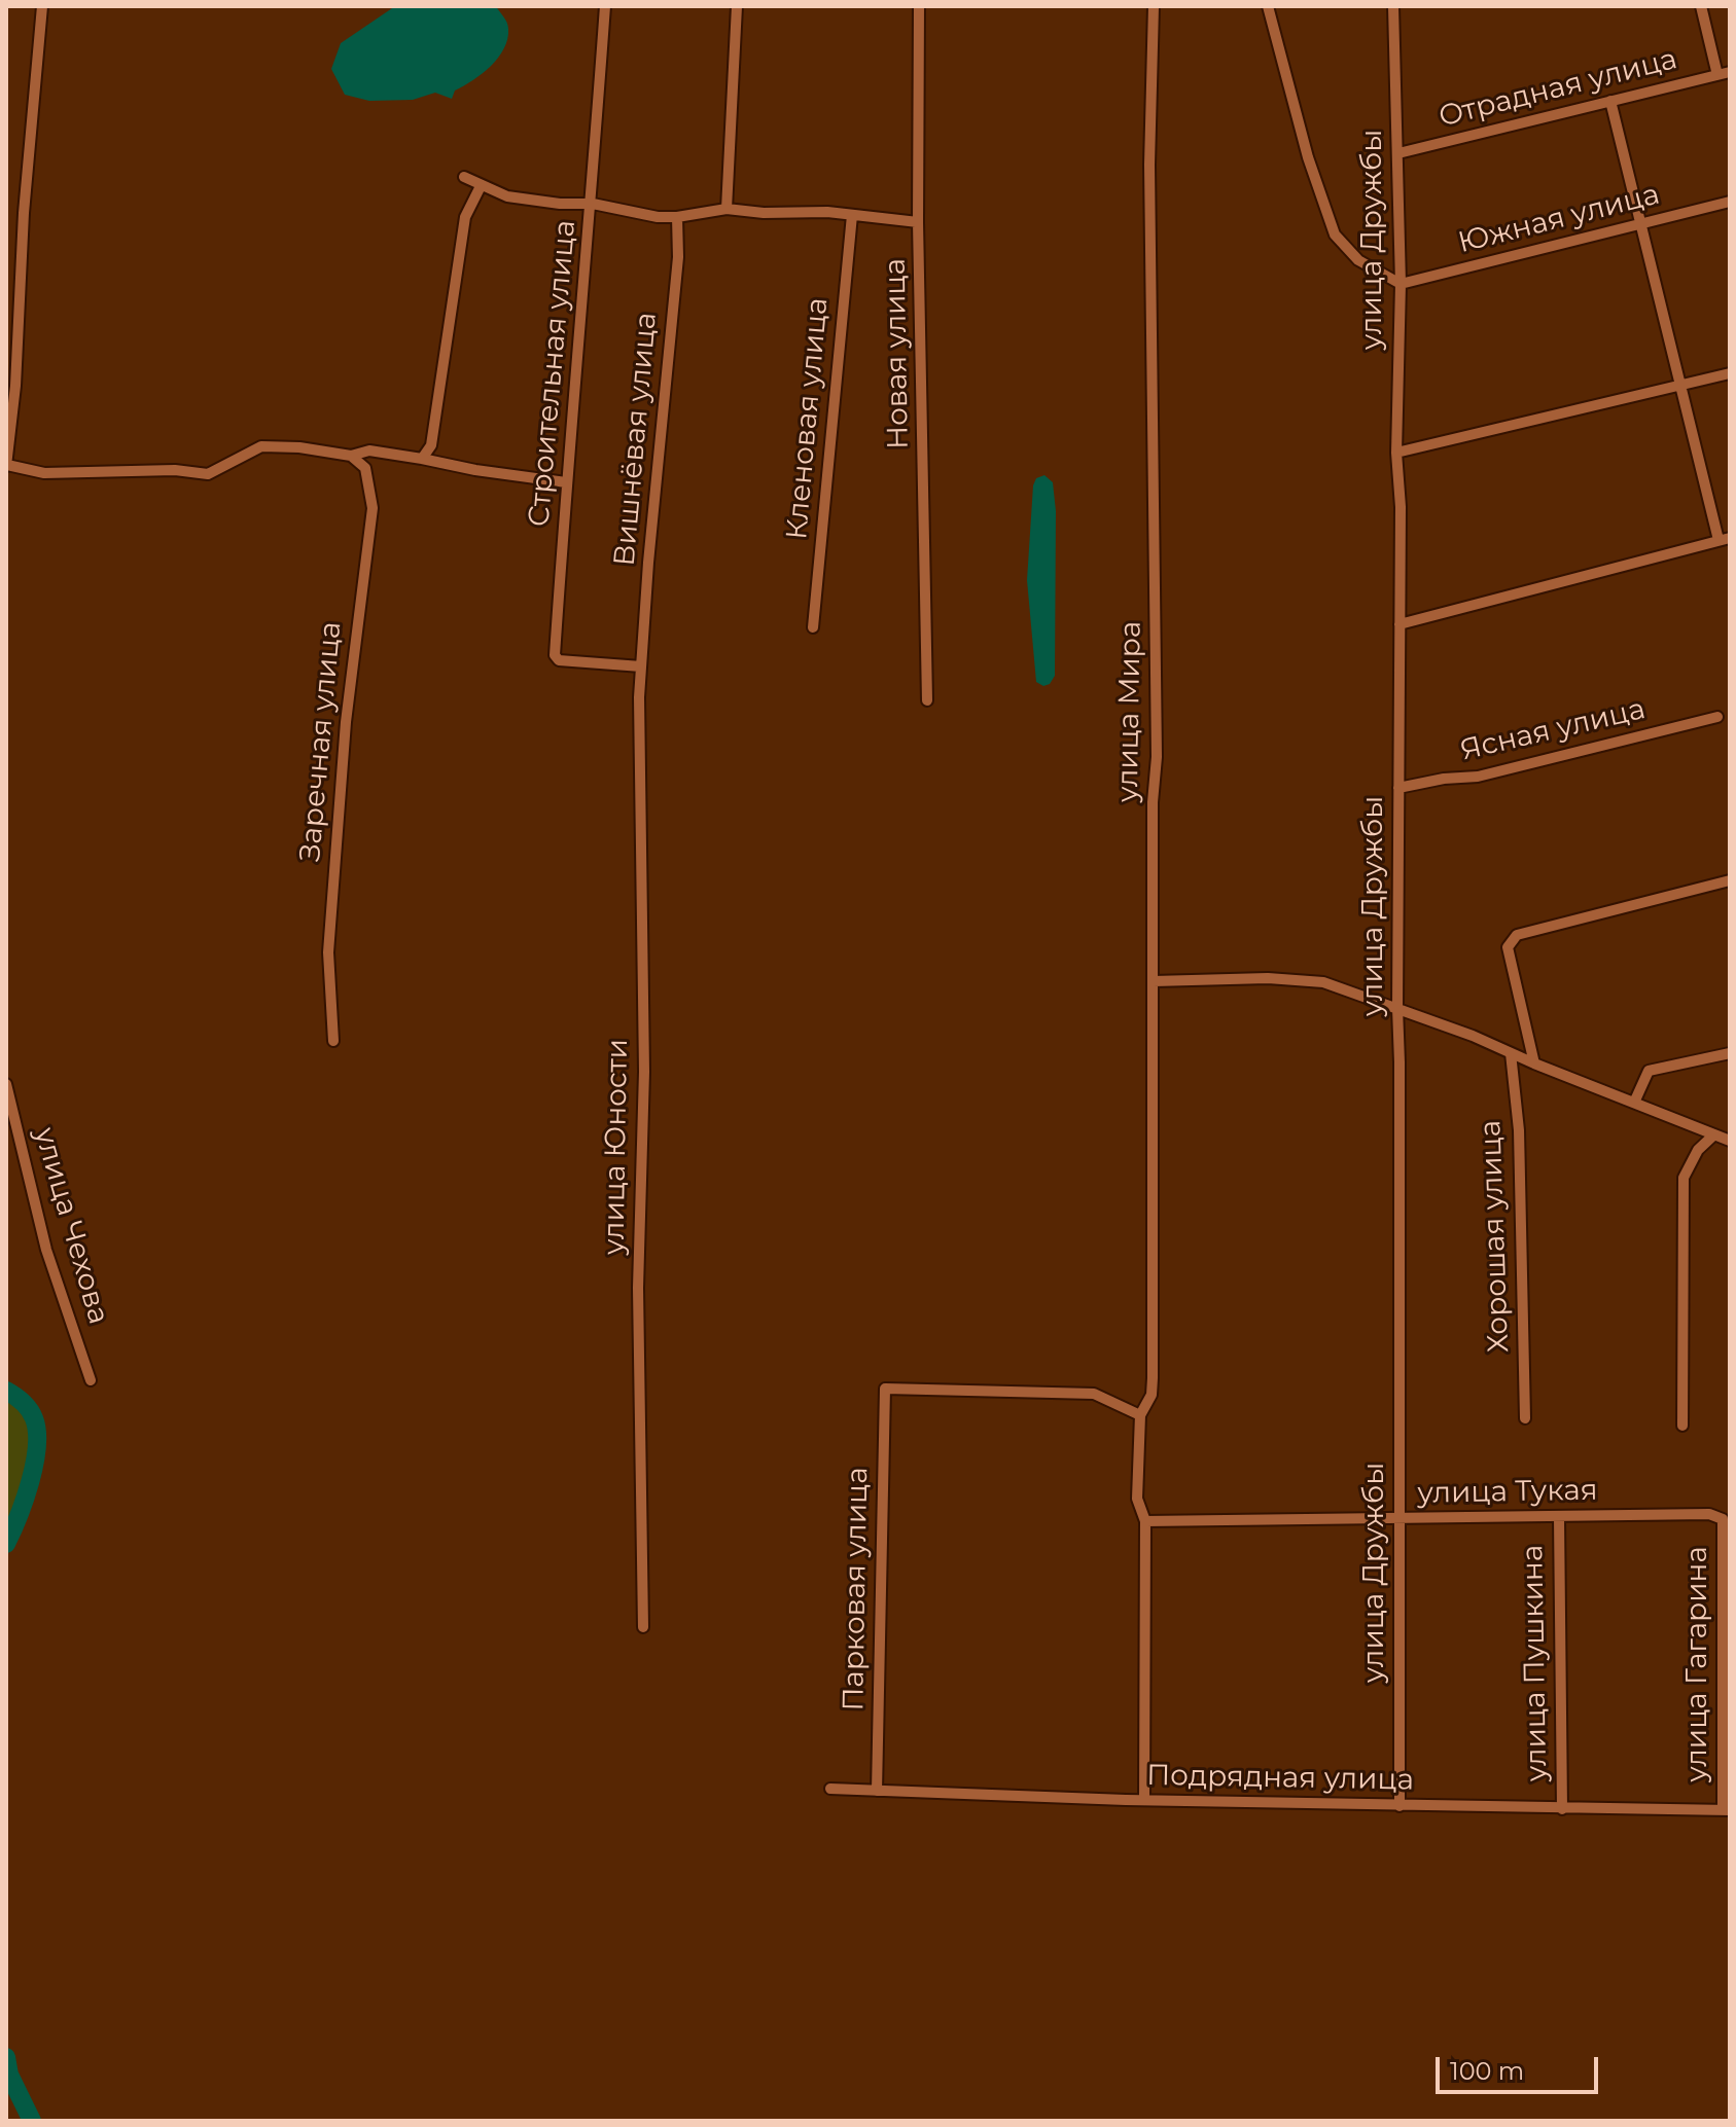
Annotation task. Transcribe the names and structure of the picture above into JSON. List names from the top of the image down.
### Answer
{
  "streets": {
    "street": [
      "Отрадная улица",
      "Южная улица",
      "улица Дружбы",
      "Новая улица",
      "Строительная улица",
      "Кленовая улица",
      "Вишнёвая улица",
      "улица Мира",
      "Ясная улица",
      "Заречная улица",
      "улица Юности",
      "улица Чехова",
      "Хорошая улица",
      "улица Тукая",
      "Парковая улица",
      "улица Пушкина",
      "улица Гагарина",
      "Подрядная улица"
    ]
  },
  "crossings": [
    ["Отрадная улица", "улица Дружбы"],
    ["Южная улица", "улица Дружбы"],
    ["улица Дружбы", "Ясная улица"],
    ["улица Дружбы", "улица Тукая"],
    ["улица Дружбы", "Подрядная улица"],
    ["Строительная улица", "Вишнёвая улица"],
    ["Строительная улица", "улица Юности"],
    ["Вишнёвая улица", "улица Юности"],
    ["улица Мира", "улица Тукая"],
    ["улица Мира", "Парковая улица"],
    ["улица Мира", "Подрядная улица"],
    ["улица Тукая", "улица Пушкина"],
    ["улица Тукая", "улица Гагарина"],
    ["Парковая улица", "Подрядная улица"],
    ["улица Пушкина", "Подрядная улица"],
    ["улица Гагарина", "Подрядная улица"]
  ],
  "scale_bar": "100 m"
}
